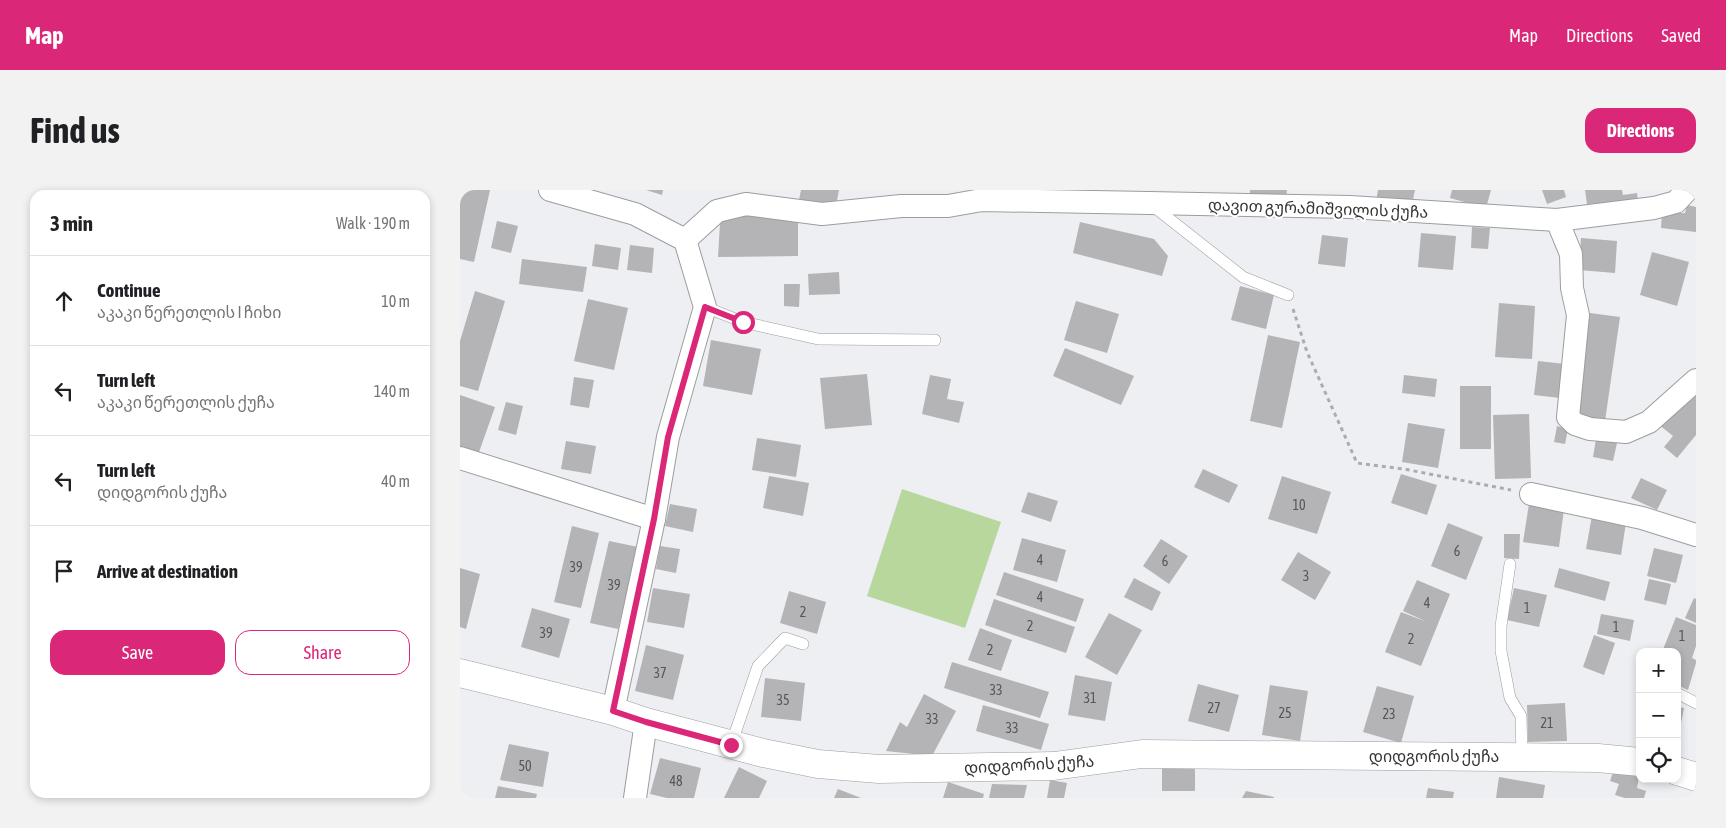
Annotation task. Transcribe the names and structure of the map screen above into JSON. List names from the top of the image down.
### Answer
{
  "streets": {
    "street": ["დავით გურამიშვილის ქუჩა", "დიდგორის ქუჩა"]
  },
  "house_numbers": [
    "10",
    "6",
    "4",
    "6",
    "39",
    "3",
    "39",
    "4",
    "4",
    "1",
    "2",
    "2",
    "1",
    "39",
    "1",
    "2",
    "2",
    "37",
    "33",
    "31",
    "35",
    "27",
    "25",
    "23",
    "33",
    "21",
    "33",
    "50",
    "48"
  ],
  "page": {
    "header": "Map",
    "nav": ["Map", "Directions", "Saved"],
    "buttons": [
      "Directions",
      ["Save", "Share"]
    ],
    "title": "Find us",
    "heading": ["3 min", "Walk · 190 m"],
    "list": [
      ["Continue", "აკაკი წერეთლის I ჩიხი", "10 m"],
      ["Turn left", "აკაკი წერეთლის ქუჩა", "140 m"],
      ["Turn left", "დიდგორის ქუჩა", "40 m"],
      "Arrive at destination"
    ],
    "map_buttons": ["+", "−"]
  }
}
